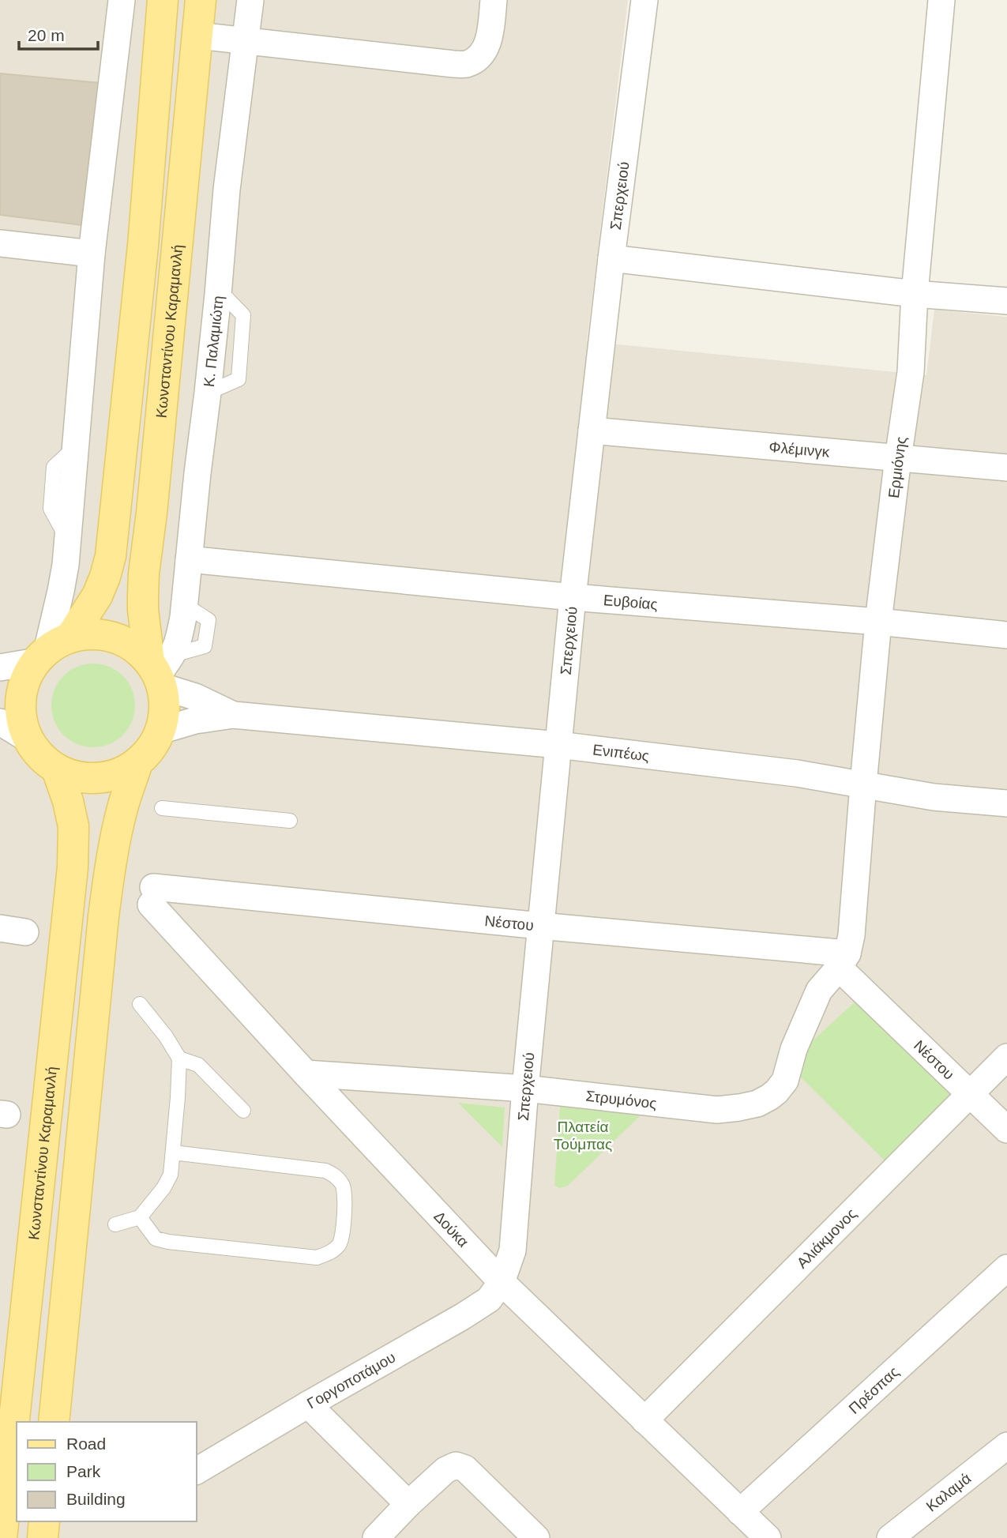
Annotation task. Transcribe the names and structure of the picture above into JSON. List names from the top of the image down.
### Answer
{
  "streets": {
    "main road": ["Κωνσταντίνου Καραμανλή"],
    "street": [
      "Σπερχειού",
      "Κ. Παλαμιώτη",
      "Φλέμινγκ",
      "Ερμιόνης",
      "Ευβοίας",
      "Ενιπέως",
      "Νέστου",
      "Στρυμόνος",
      "Δούκα",
      "Αλιάκμονος",
      "Γοργοποτάμου",
      "Πρέσπας",
      "Καλαμά"
    ]
  },
  "crossings": [
    ["Σπερχειού", "Φλέμινγκ"],
    ["Σπερχειού", "Ευβοίας"],
    ["Σπερχειού", "Ενιπέως"],
    ["Σπερχειού", "Νέστου"],
    ["Σπερχειού", "Στρυμόνος"],
    ["Σπερχειού", "Δούκα"],
    ["Σπερχειού", "Γοργοποτάμου"],
    ["Κωνσταντίνου Καραμανλή", "Κ. Παλαμιώτη"],
    ["Κωνσταντίνου Καραμανλή", "Ενιπέως"],
    ["Κ. Παλαμιώτη", "Ευβοίας"],
    ["Κ. Παλαμιώτη", "Ενιπέως"],
    ["Φλέμινγκ", "Ερμιόνης"],
    ["Ερμιόνης", "Ευβοίας"],
    ["Ερμιόνης", "Ενιπέως"],
    ["Ερμιόνης", "Νέστου"],
    ["Ερμιόνης", "Στρυμόνος"],
    ["Νέστου", "Στρυμόνος"],
    ["Νέστου", "Δούκα"],
    ["Νέστου", "Αλιάκμονος"],
    ["Στρυμόνος", "Δούκα"],
    ["Δούκα", "Αλιάκμονος"],
    ["Δούκα", "Γοργοποτάμου"],
    ["Δούκα", "Πρέσπας"]
  ],
  "parks": ["Πλατεία Τούμπας"],
  "legend": ["Road", "Park", "Building"],
  "scale_bar": "20 m"
}
